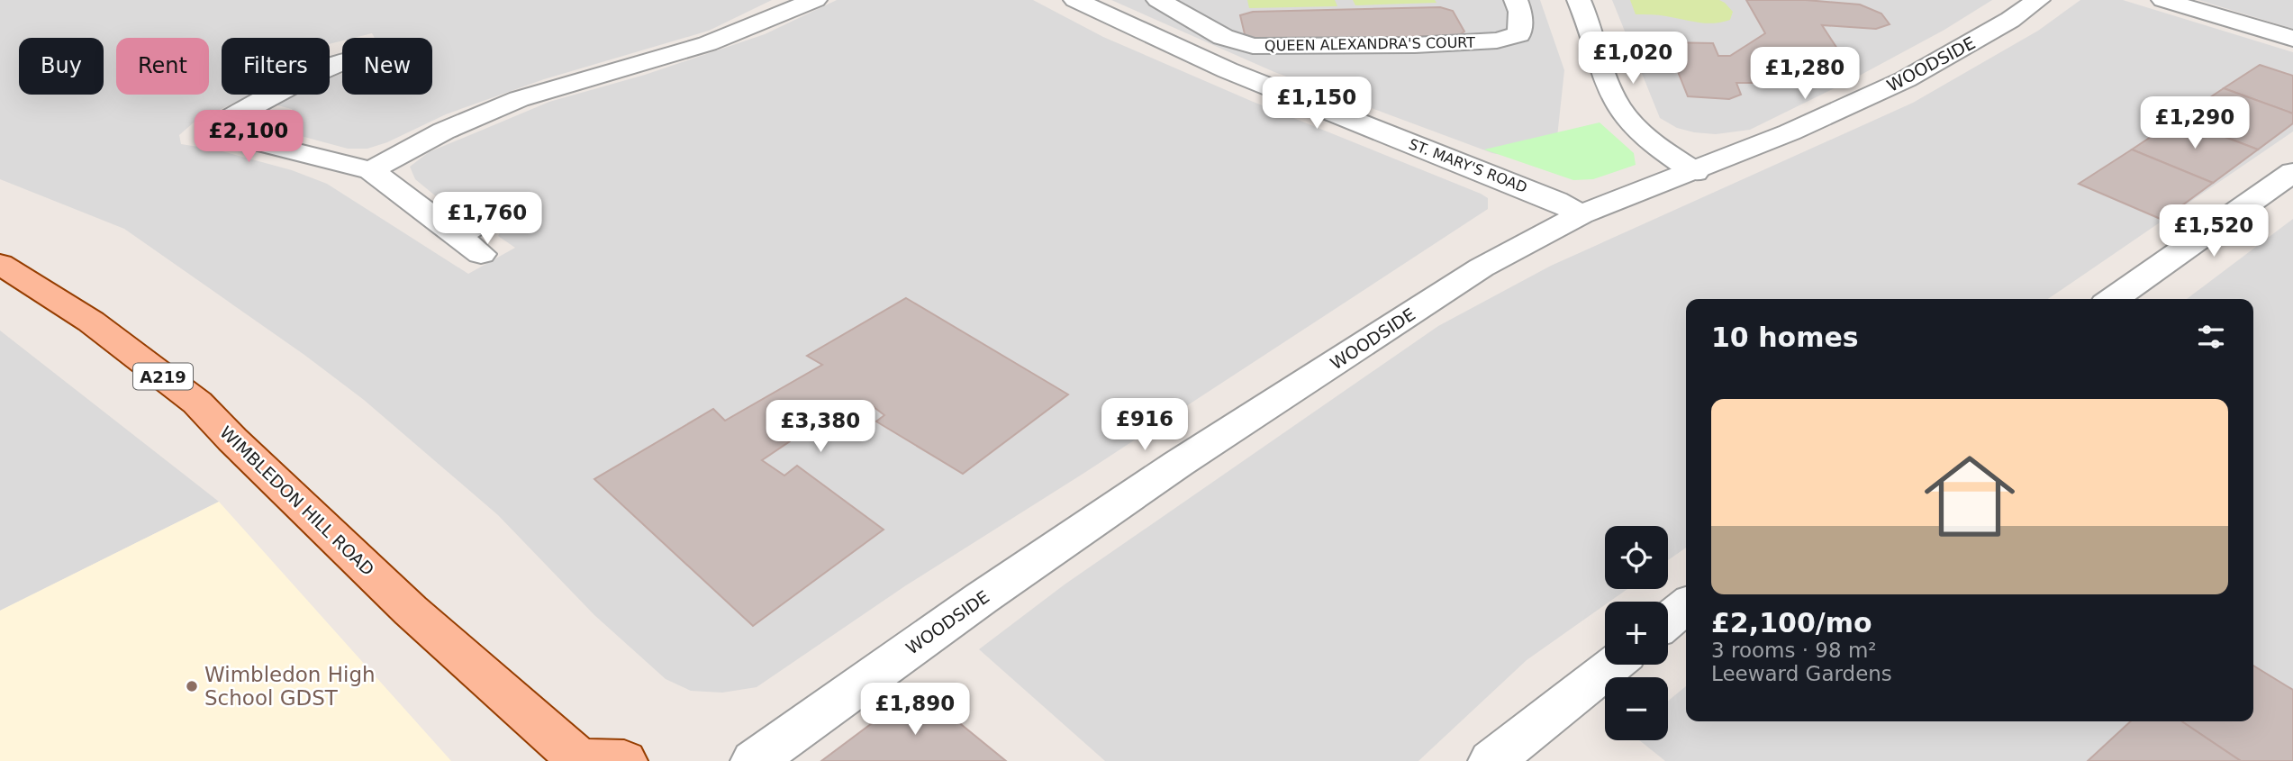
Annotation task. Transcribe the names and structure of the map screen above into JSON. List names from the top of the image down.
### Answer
{
  "streets": {
    "main road": ["A219", "WIMBLEDON HILL ROAD"],
    "street": ["QUEEN ALEXANDRA'S COURT", "WOODSIDE", "ST. MARY'S ROAD"]
  },
  "crossings": [
    ["WOODSIDE", "ST. MARY'S ROAD"]
  ],
  "places": ["Wimbledon High School GDST"],
  "page": {
    "price": [
      "£1,020",
      "£1,280",
      "£1,150",
      "£1,290",
      "£2,100",
      "£1,760",
      "£1,520",
      "£916",
      "£3,380",
      "£1,890"
    ],
    "chip": [
      "Buy",
      "Rent",
      "Filters",
      "New"
    ],
    "heading": "10 homes",
    "list": [
      {
        "name": "£2,100/mo",
        "note": "3 rooms · 98 m² · Leeward Gardens"
      }
    ],
    "map_buttons": ["+", "−"]
  }
}
